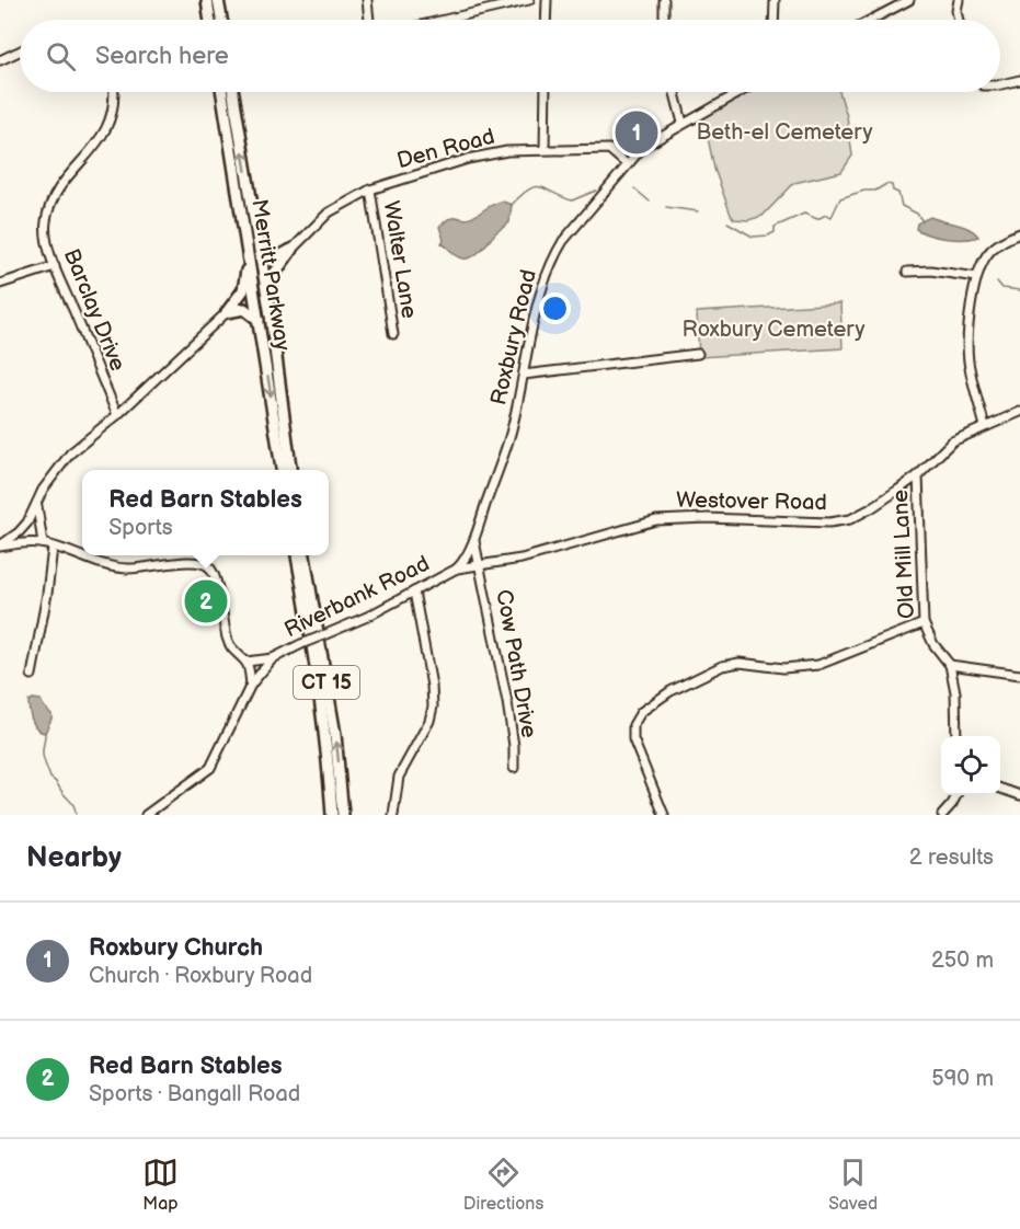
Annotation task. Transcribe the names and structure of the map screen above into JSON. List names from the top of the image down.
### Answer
{
  "streets": {
    "highway": ["Merritt Parkway", "CT 15"],
    "street": [
      "Den Road",
      "Walter Lane",
      "Barclay Drive",
      "Roxbury Road",
      "Westover Road",
      "Old Mill Lane",
      "Riverbank Road",
      "Cow Path Drive"
    ]
  },
  "crossings": [
    ["Den Road", "Walter Lane"],
    ["Den Road", "Roxbury Road"],
    ["Roxbury Road", "Westover Road"],
    ["Roxbury Road", "Riverbank Road"],
    ["Westover Road", "Old Mill Lane"],
    ["Westover Road", "Riverbank Road"],
    ["Westover Road", "Cow Path Drive"]
  ],
  "parks": ["Beth-el Cemetery", "Roxbury Cemetery"],
  "page": {
    "search": "Search here",
    "pins": ["1", "2"],
    "popup": ["Red Barn Stables", "Sports"],
    "heading": ["Nearby", "2 results"],
    "list": [
      {
        "mark": "1",
        "name": "Roxbury Church",
        "note": "Church · Roxbury Road",
        "value": "250 m"
      },
      {
        "mark": "2",
        "name": "Red Barn Stables",
        "note": "Sports · Bangall Road",
        "value": "590 m"
      }
    ],
    "nav": ["Map", "Directions", "Saved"]
  }
}
